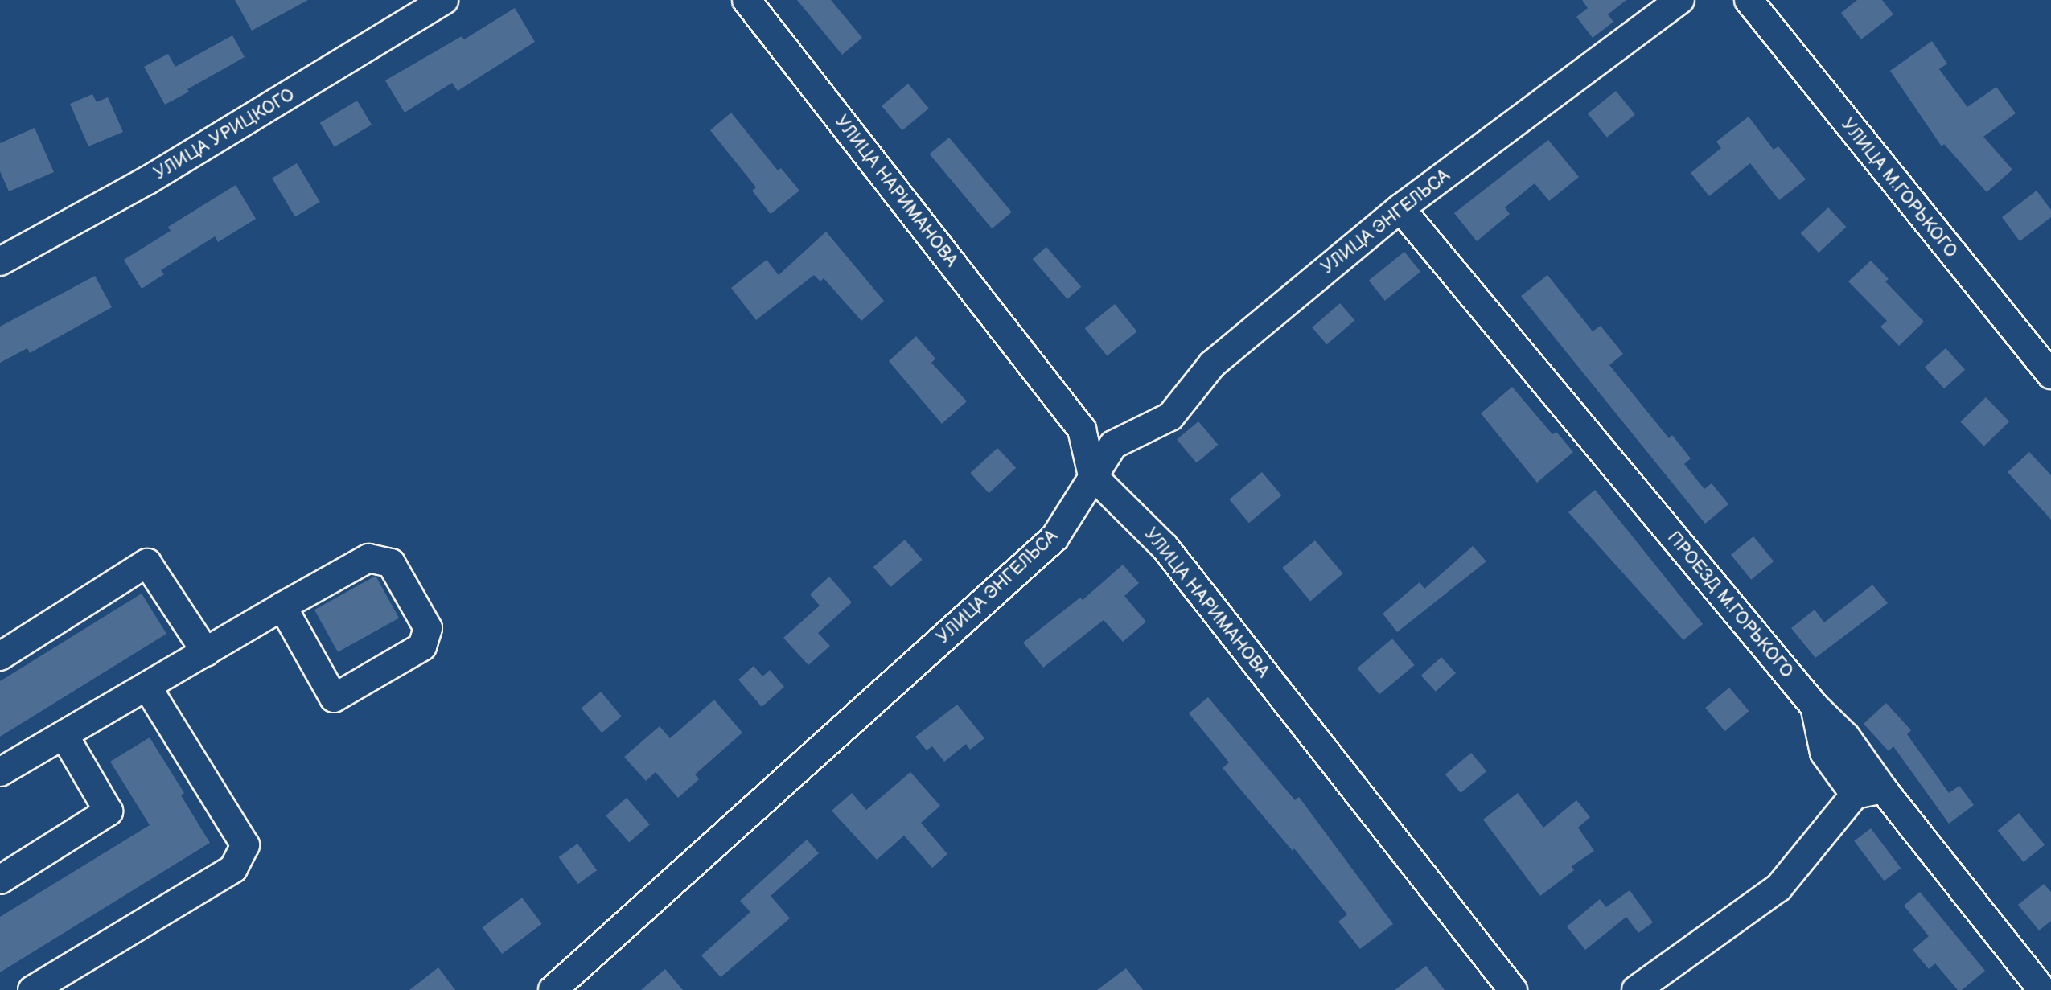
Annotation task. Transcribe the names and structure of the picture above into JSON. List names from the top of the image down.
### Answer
{
  "streets": {
    "street": [
      "УЛИЦА УРИЦКОГО",
      "УЛИЦА М.ГОРЬКОГО",
      "УЛИЦА НАРИМАНОВА",
      "УЛИЦА ЭНГЕЛЬСА",
      "ПРОЕЗД М.ГОРЬКОГО"
    ]
  },
  "crossings": [
    ["УЛИЦА НАРИМАНОВА", "УЛИЦА ЭНГЕЛЬСА"],
    ["УЛИЦА ЭНГЕЛЬСА", "ПРОЕЗД М.ГОРЬКОГО"]
  ]
}
